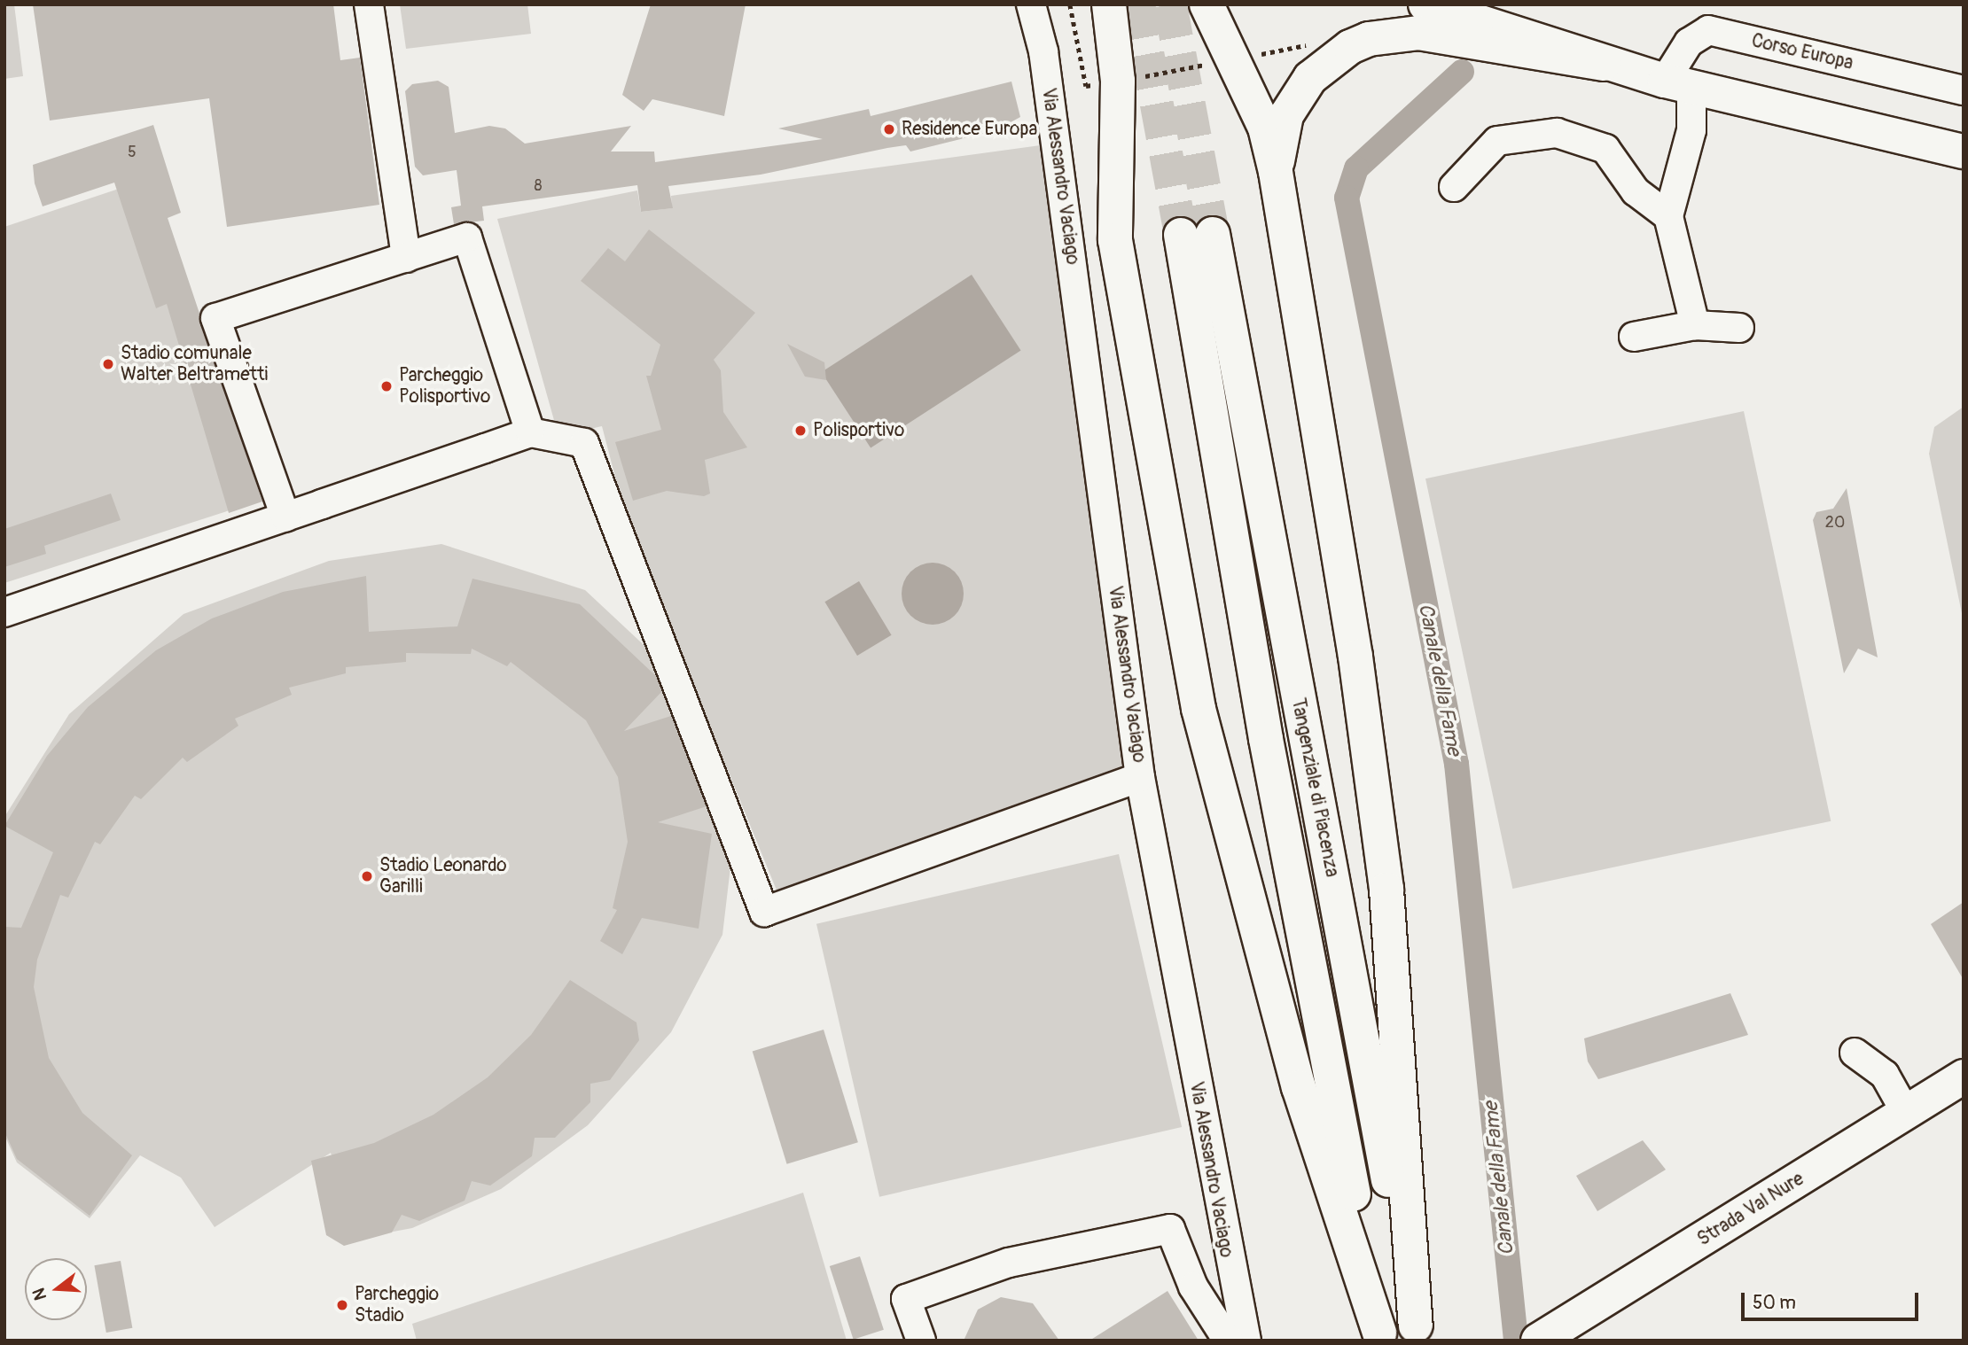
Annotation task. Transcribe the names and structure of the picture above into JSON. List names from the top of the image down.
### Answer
{
  "streets": {
    "main road": ["Tangenziale di Piacenza", "Strada Val Nure"],
    "street": ["Corso Europa", "Via Alessandro Vaciago"]
  },
  "water": ["Canale della Fame"],
  "places": [
    "Residence Europa",
    "Stadio comunale Walter Beltrametti",
    "Parcheggio Polisportivo",
    "Polisportivo",
    "Stadio Leonardo Garilli",
    "Parcheggio Stadio"
  ],
  "house_numbers": ["5", "8", "20"],
  "scale_bar": "50 m",
  "north": "left"
}
